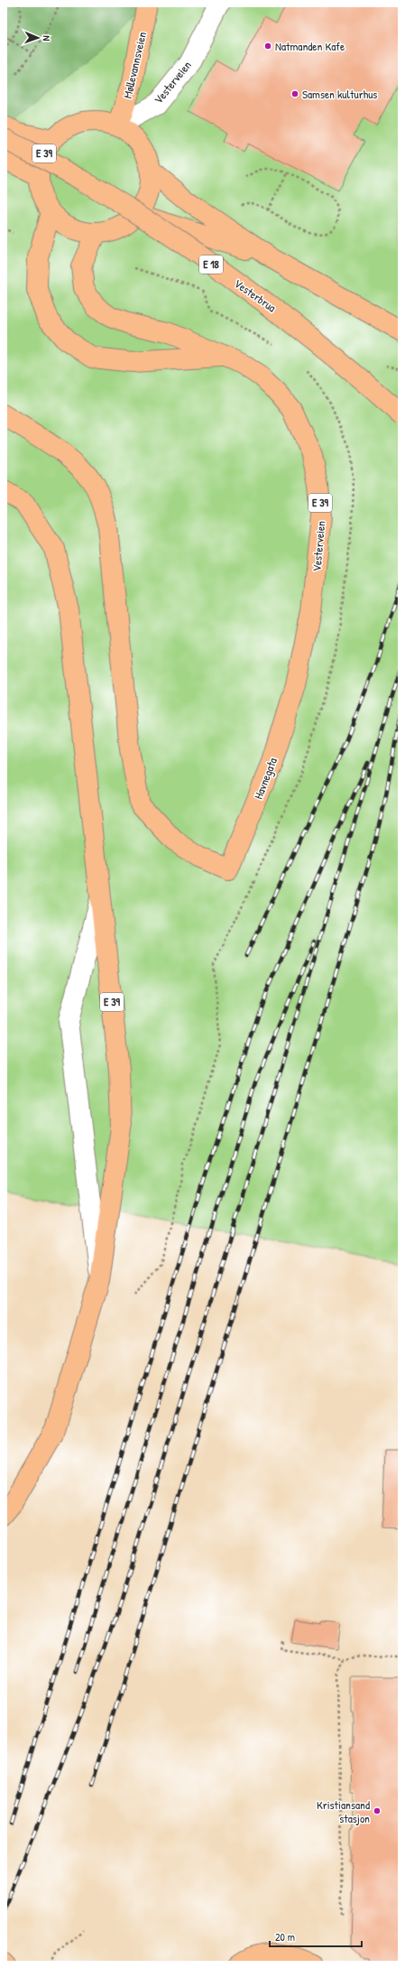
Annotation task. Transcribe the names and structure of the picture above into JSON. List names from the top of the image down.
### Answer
{
  "streets": {
    "main road": [
      "Møllevannsveien",
      "Vesterveien",
      "E 39",
      "E 18",
      "Vesterbrua",
      "Havnegata"
    ]
  },
  "crossings": [
    ["Møllevannsveien", "Vesterveien"],
    ["Møllevannsveien", "E 39"],
    ["Møllevannsveien", "E 18"],
    ["Vesterveien", "E 39"],
    ["Vesterveien", "E 18"],
    ["Vesterveien", "Havnegata"],
    ["E 39", "E 18"]
  ],
  "places": ["Natmanden Kafe", "Samsen kulturhus", "Kristiansand stasjon"],
  "scale_bar": "20 m",
  "north": "right"
}
